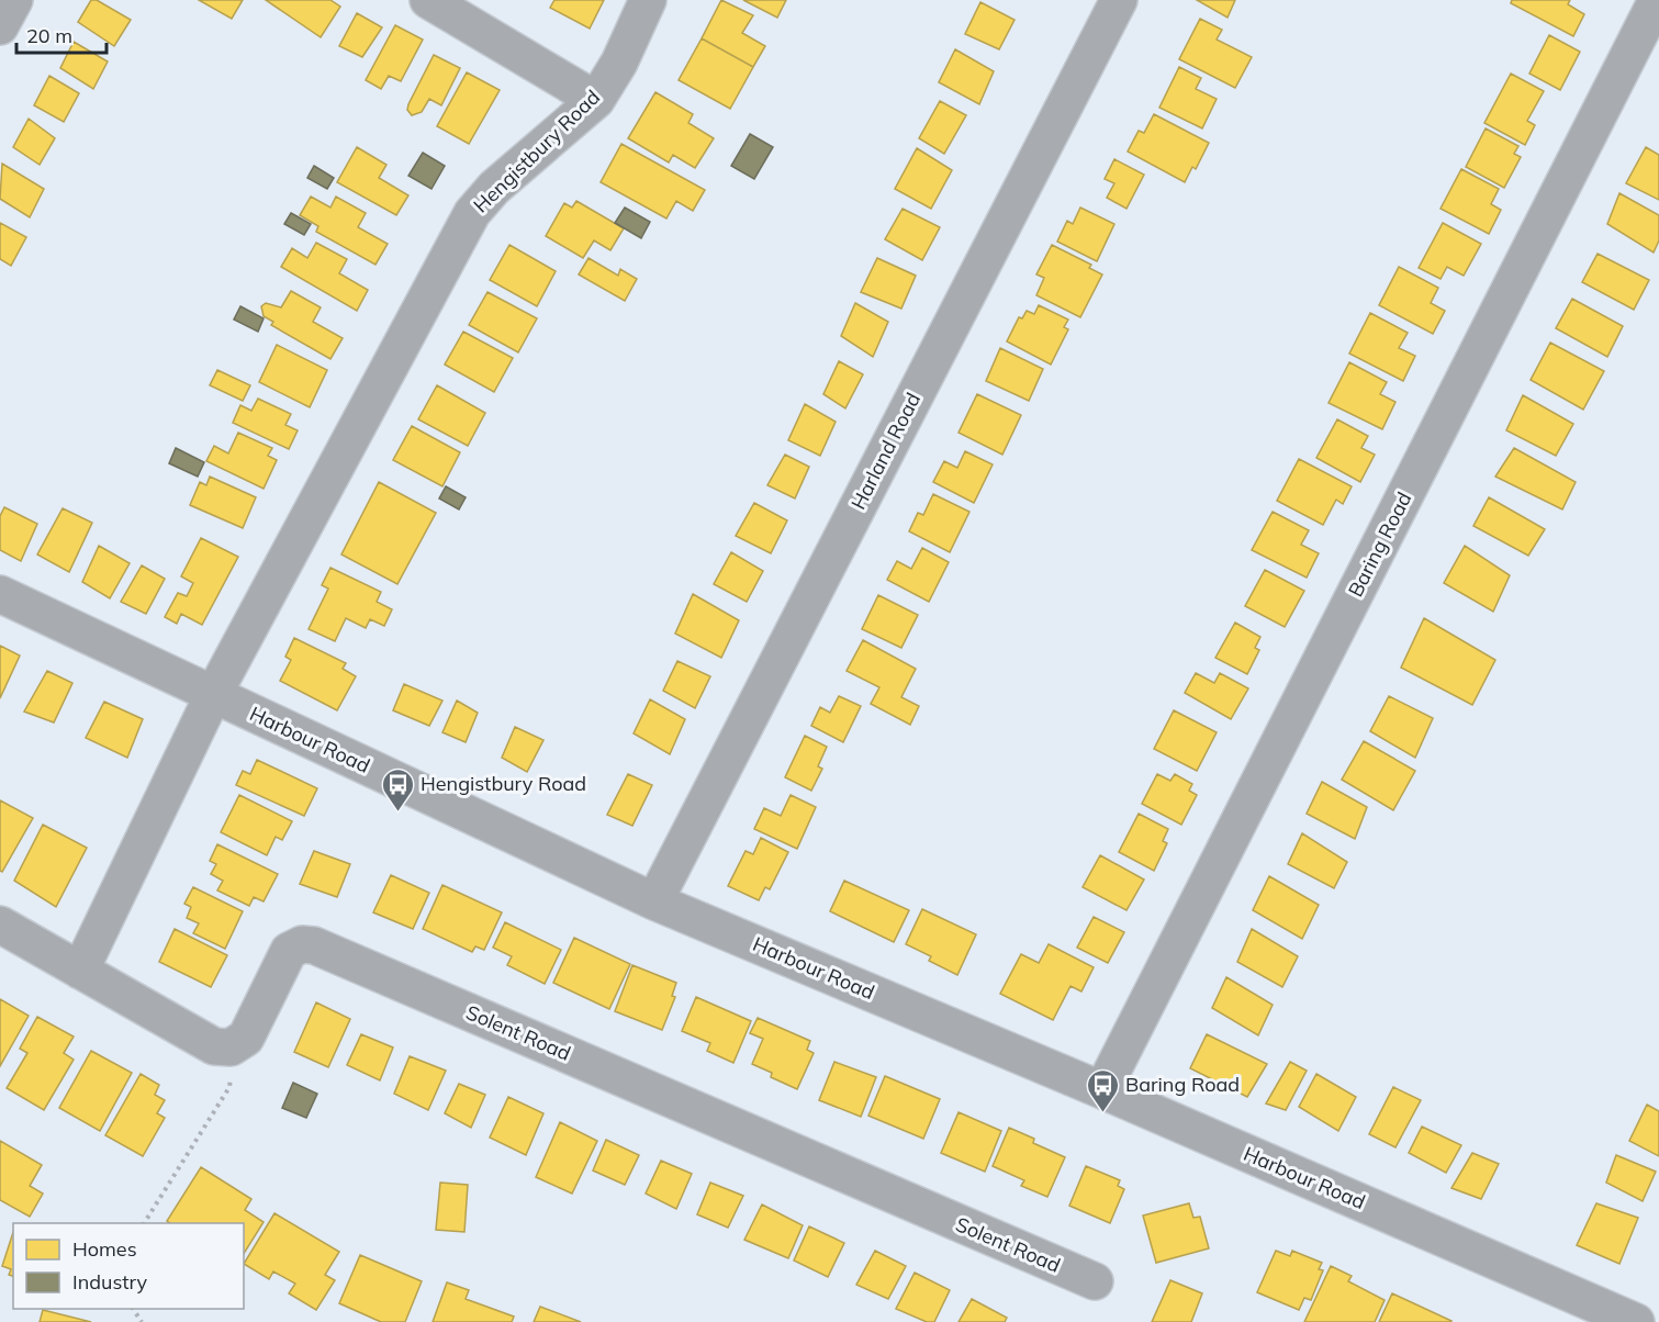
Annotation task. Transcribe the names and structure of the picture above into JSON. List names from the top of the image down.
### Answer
{
  "streets": {
    "street": [
      "Hengistbury Road",
      "Harland Road",
      "Baring Road",
      "Harbour Road",
      "Solent Road"
    ]
  },
  "crossings": [
    ["Hengistbury Road", "Harbour Road"],
    ["Harland Road", "Harbour Road"],
    ["Baring Road", "Harbour Road"]
  ],
  "places": {
    "bus stop": ["Hengistbury Road", "Baring Road"]
  },
  "legend": ["Homes", "Industry"],
  "scale_bar": "20 m"
}
